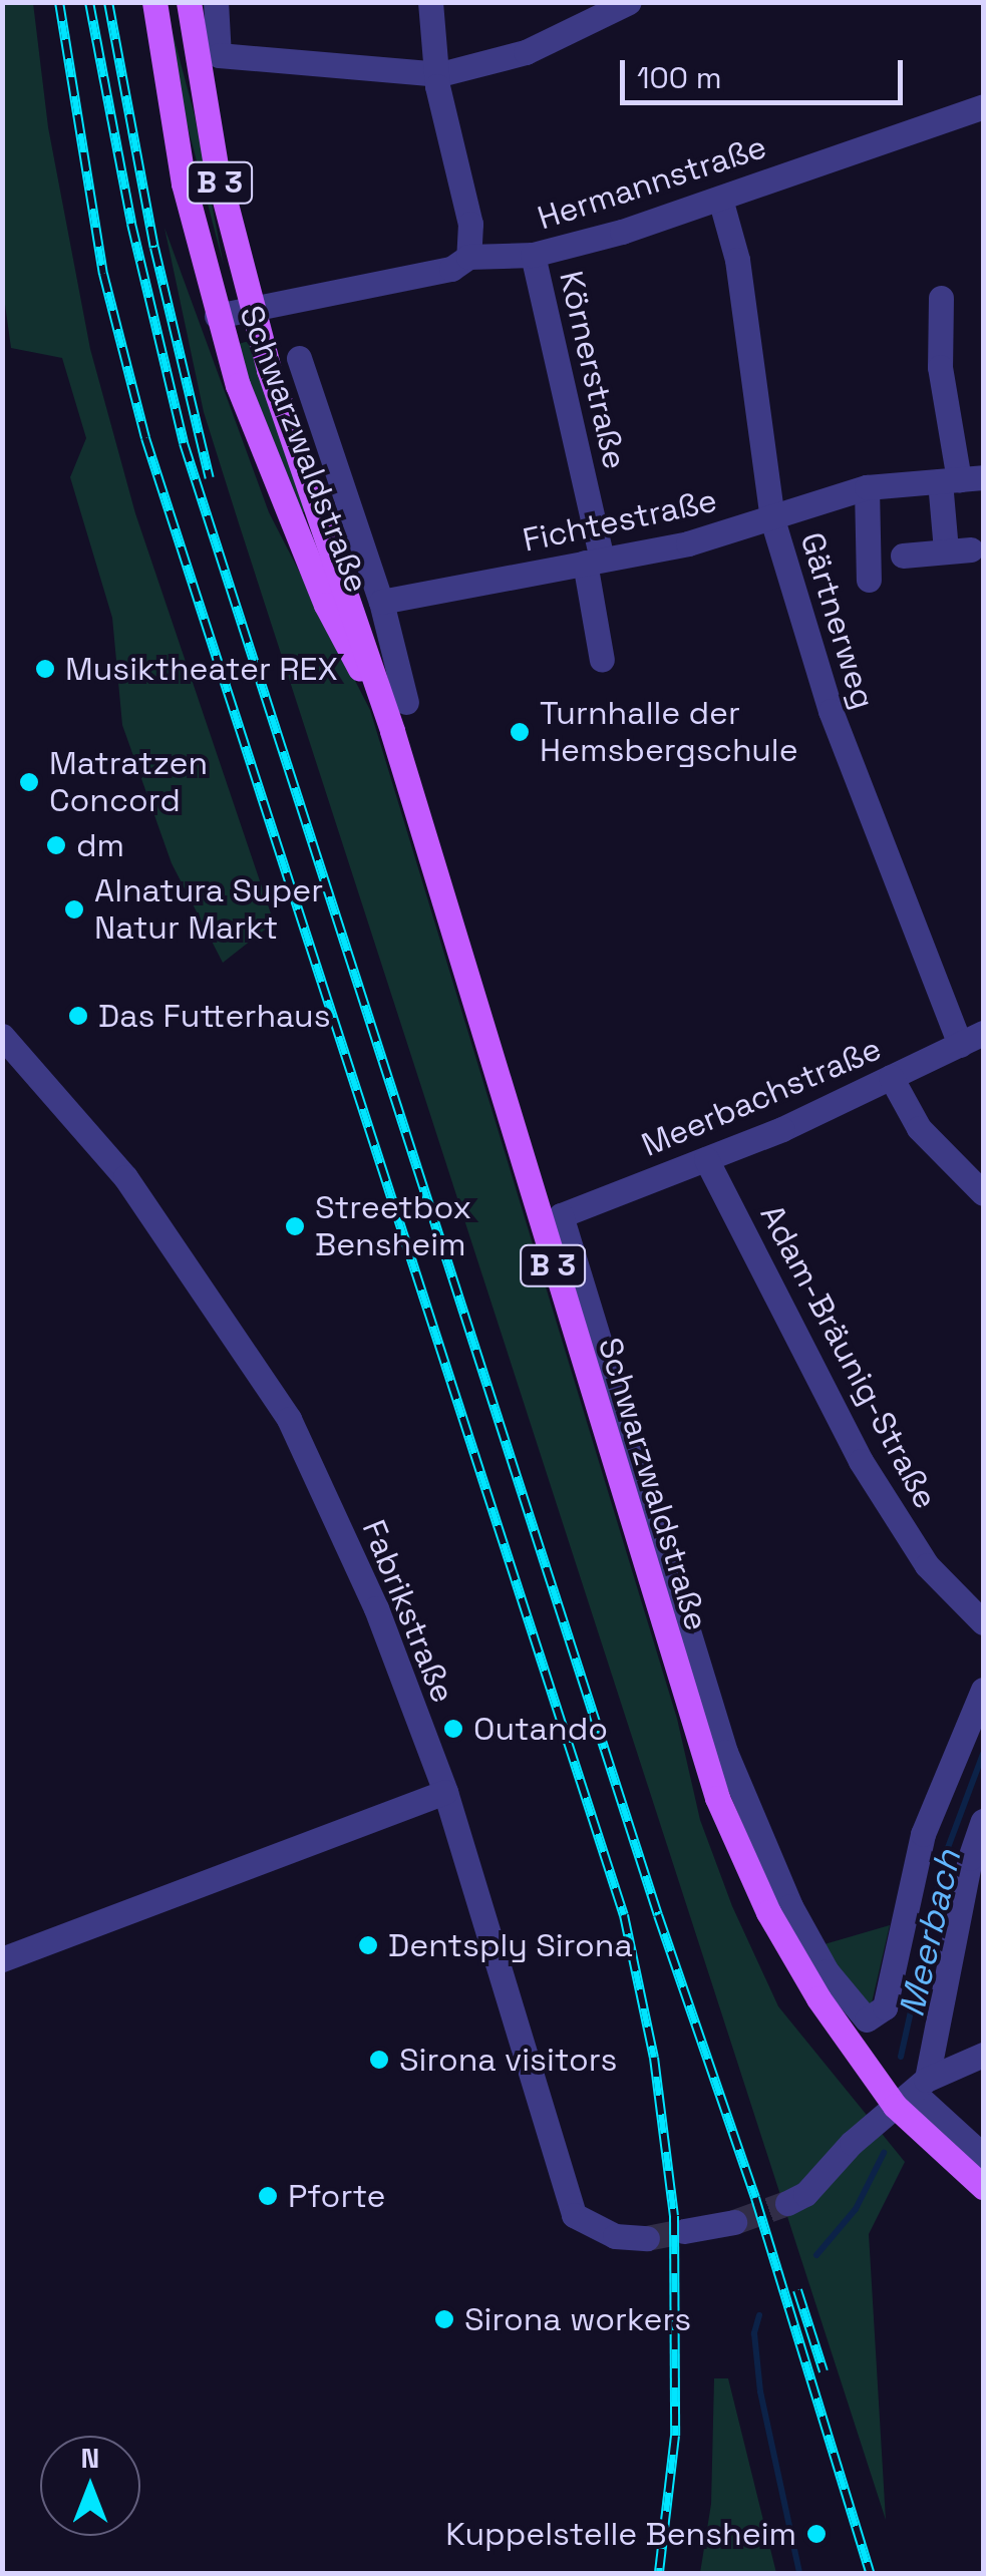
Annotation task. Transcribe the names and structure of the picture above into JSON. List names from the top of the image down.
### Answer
{
  "streets": {
    "main road": ["B 3", "Schwarzwaldstraße"],
    "street": [
      "Hermannstraße",
      "Körnerstraße",
      "Fichtestraße",
      "Gärtnerweg",
      "Meerbachstraße",
      "Adam-Bräunig-Straße",
      "Fabrikstraße"
    ]
  },
  "crossings": [
    ["Hermannstraße", "Körnerstraße"],
    ["Hermannstraße", "Schwarzwaldstraße"],
    ["Hermannstraße", "Gärtnerweg"],
    ["Körnerstraße", "Fichtestraße"],
    ["Schwarzwaldstraße", "Fichtestraße"],
    ["Schwarzwaldstraße", "Meerbachstraße"],
    ["Fichtestraße", "Gärtnerweg"],
    ["Gärtnerweg", "Meerbachstraße"],
    ["Meerbachstraße", "Adam-Bräunig-Straße"]
  ],
  "water": ["Meerbach"],
  "places": [
    "Musiktheater REX",
    "Turnhalle der Hemsbergschule",
    "Matratzen Concord",
    "dm",
    "Alnatura Super Natur Markt",
    "Das Futterhaus",
    "Streetbox Bensheim",
    "Outando",
    "Dentsply Sirona",
    "Sirona visitors",
    "Pforte",
    "Sirona workers",
    "Kuppelstelle Bensheim"
  ],
  "scale_bar": "100 m",
  "north": "top"
}
